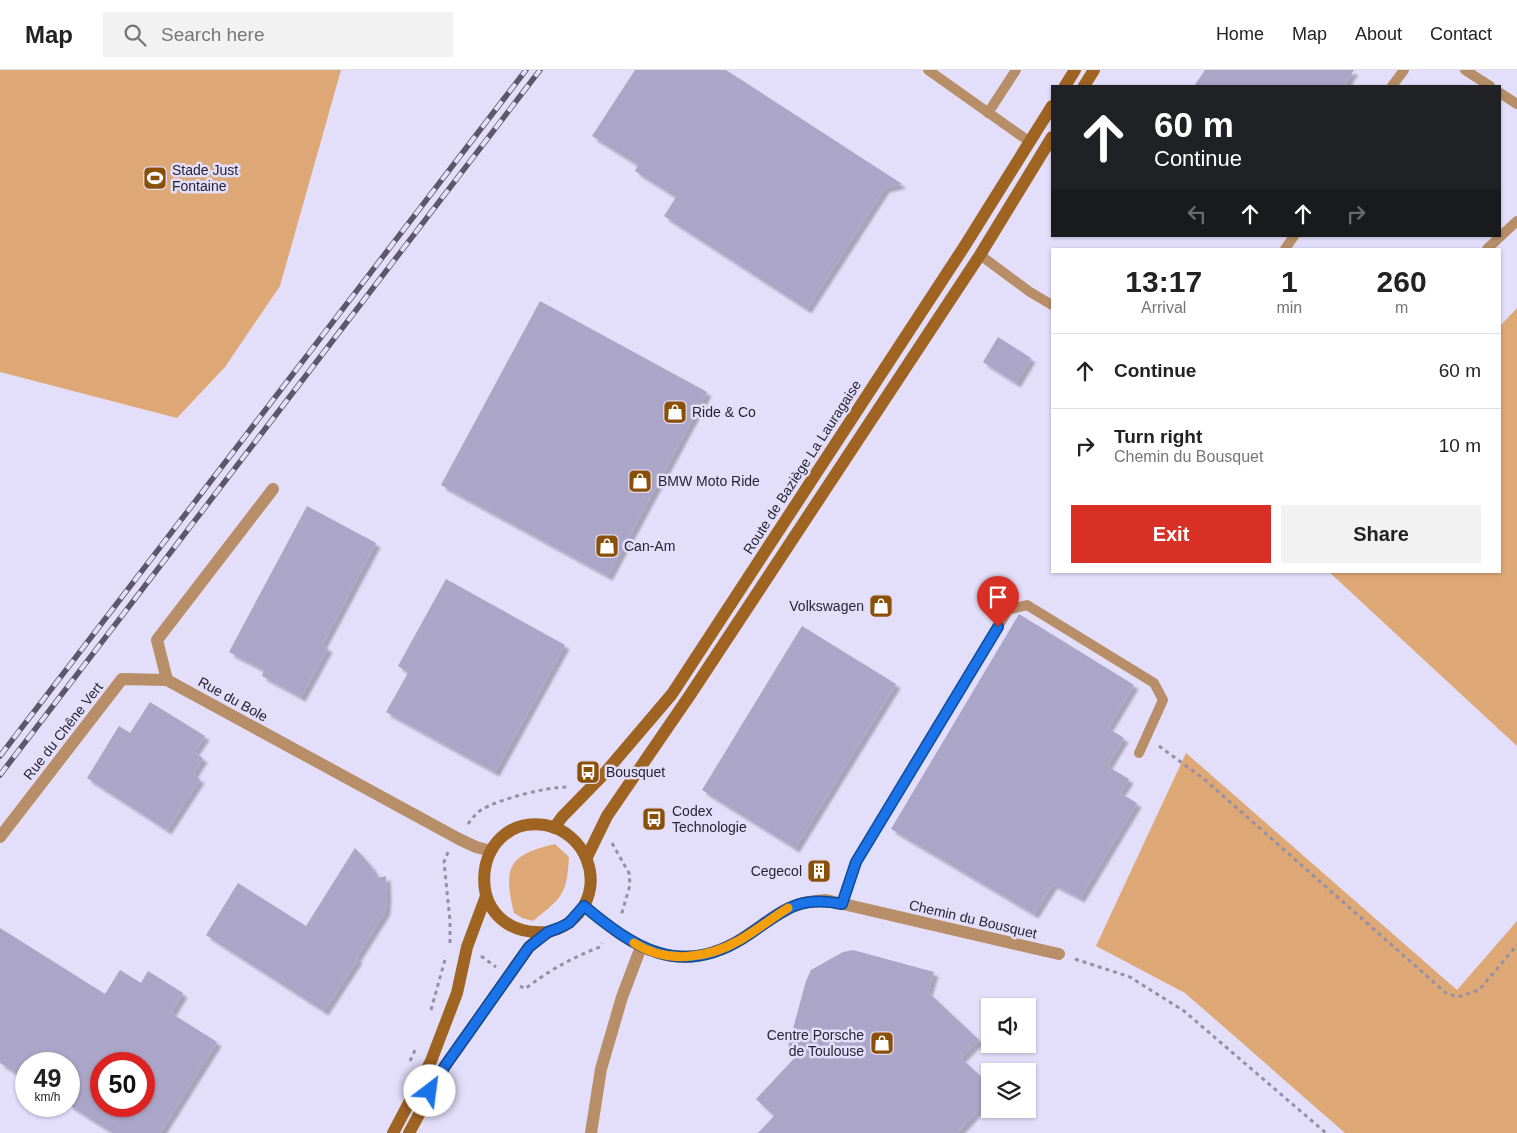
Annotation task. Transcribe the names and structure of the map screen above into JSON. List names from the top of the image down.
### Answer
{
  "streets": {
    "main road": ["Route de Baziège La Lauragaise"],
    "street": ["Rue du Bole", "Rue du Chêne Vert", "Chemin du Bousquet"]
  },
  "crossings": [
    ["Route de Baziège La Lauragaise", "Rue du Bole"],
    ["Route de Baziège La Lauragaise", "Chemin du Bousquet"],
    ["Rue du Bole", "Rue du Chêne Vert"],
    ["Rue du Bole", "Chemin du Bousquet"]
  ],
  "places": {
    "sports": ["Stade Just Fontaine"],
    "shop": [
      "Ride & Co",
      "BMW Moto Ride",
      "Can-Am",
      "Volkswagen",
      "Centre Porsche de Toulouse"
    ],
    "bus stop": ["Bousquet", "Codex Technologie"],
    "building": ["Cegecol"]
  },
  "page": {
    "header": "Map",
    "search": "Search here",
    "nav": [
      "Home",
      "Map",
      "About",
      "Contact"
    ],
    "turn": ["60 m", "Continue"],
    "eta": [
      "13:17",
      "Arrival",
      "1",
      "min",
      "260",
      "m"
    ],
    "list": [
      {
        "name": "Continue",
        "value": "60 m"
      },
      {
        "name": "Turn right",
        "note": "Chemin du Bousquet",
        "value": "10 m"
      }
    ],
    "buttons": ["Exit", "Share"],
    "speed": "49 km/h",
    "limit": "50"
  }
}
